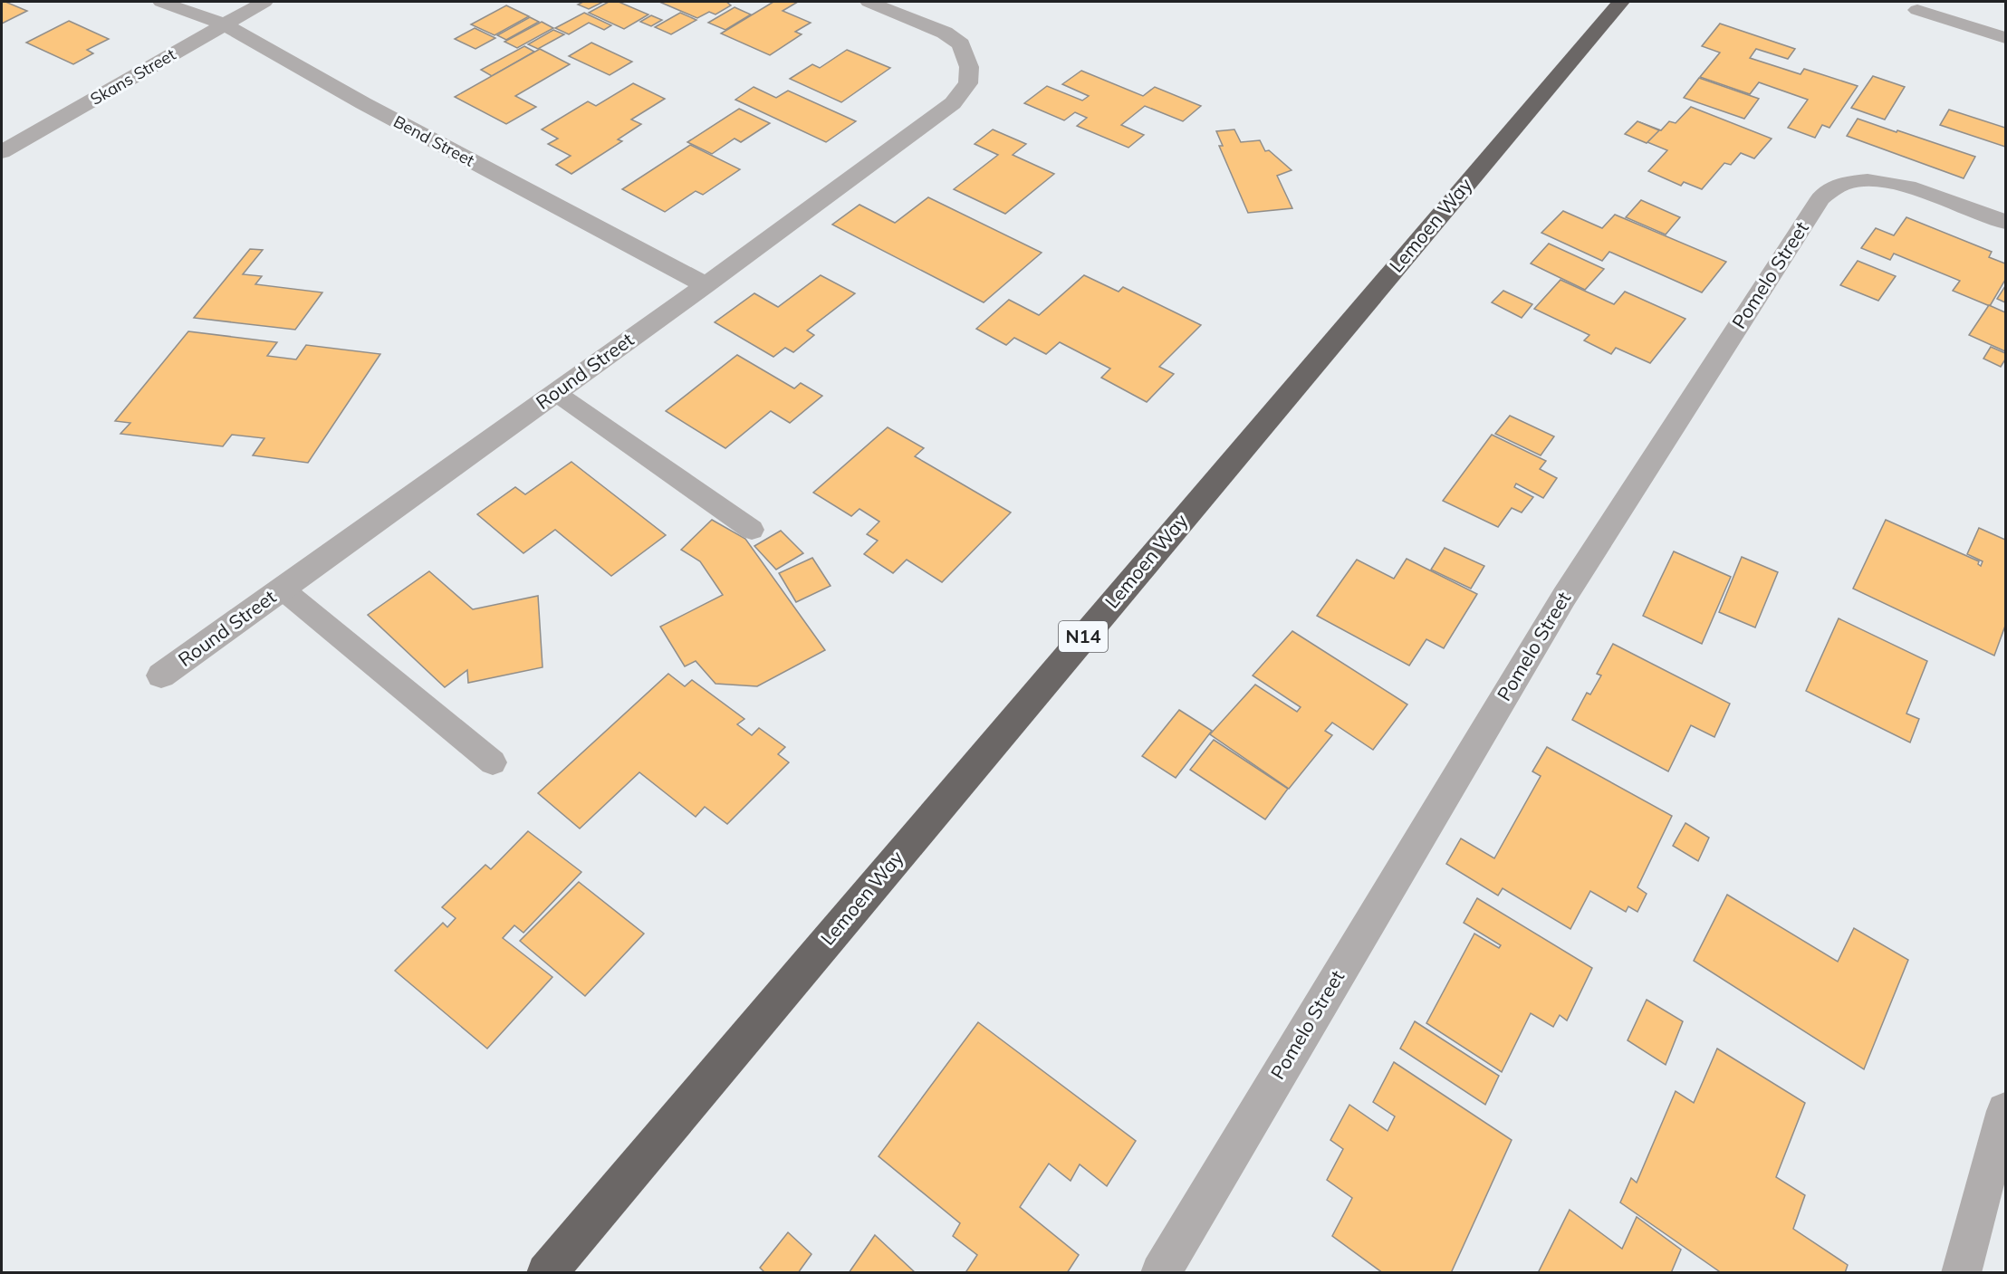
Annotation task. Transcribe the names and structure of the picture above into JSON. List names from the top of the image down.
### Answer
{
  "streets": {
    "highway": ["Lemoen Way", "N14"],
    "street": [
      "Skans Street",
      "Bend Street",
      "Pomelo Street",
      "Round Street"
    ]
  },
  "crossings": [
    ["Skans Street", "Bend Street"],
    ["Bend Street", "Round Street"]
  ]
}
